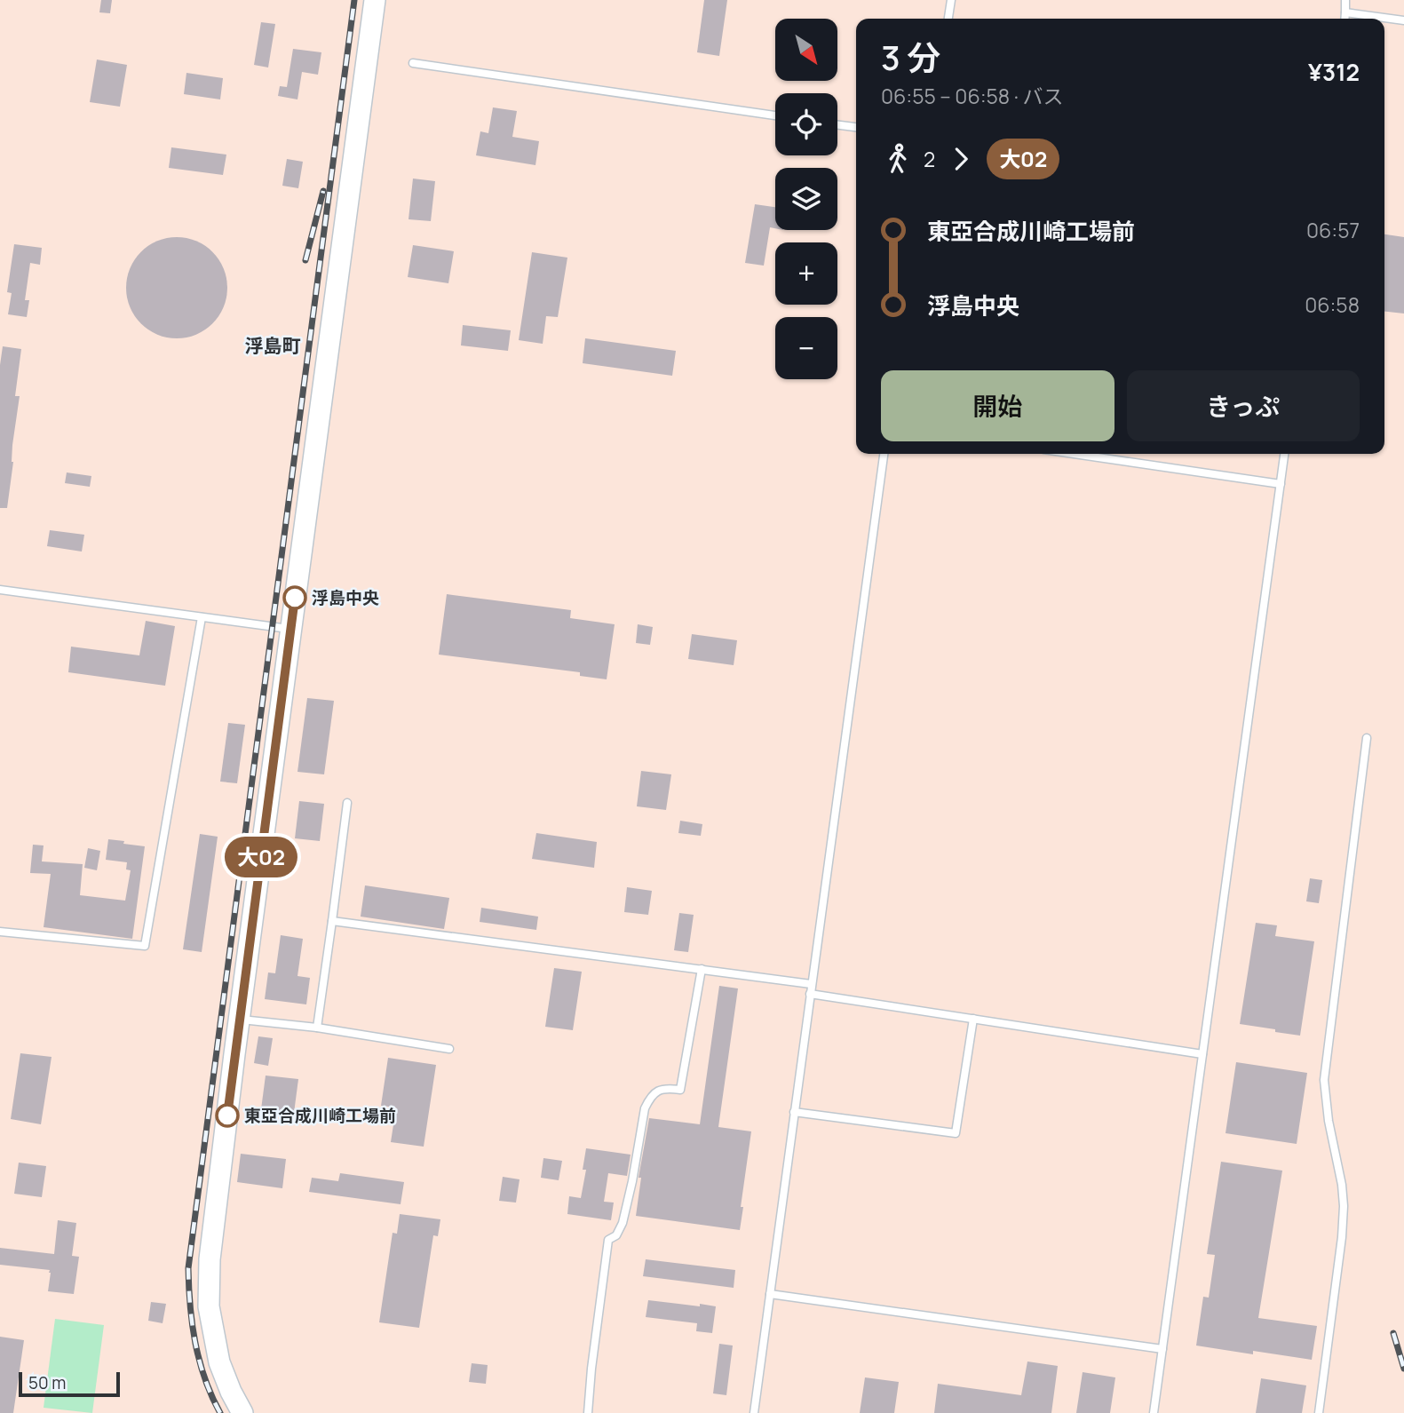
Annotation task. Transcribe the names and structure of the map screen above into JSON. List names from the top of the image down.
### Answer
{
  "districts": ["浮島町"],
  "places": ["浮島中央", "東亞合成川崎工場前"],
  "lines": ["bus line 大02"],
  "scale_bar": "50 m",
  "north": "bottom right",
  "page": {
    "on_map": "大02",
    "map_buttons": ["+", "−"],
    "heading": ["3 分", "06:55 – 06:58 · バス", "¥312"],
    "legs": ["2", "大02"],
    "list": [
      {
        "name": "東亞合成川崎工場前",
        "value": "06:57"
      },
      {
        "name": "浮島中央",
        "value": "06:58"
      }
    ],
    "buttons": ["開始", "きっぷ"],
    "scale": "50 m"
  }
}
